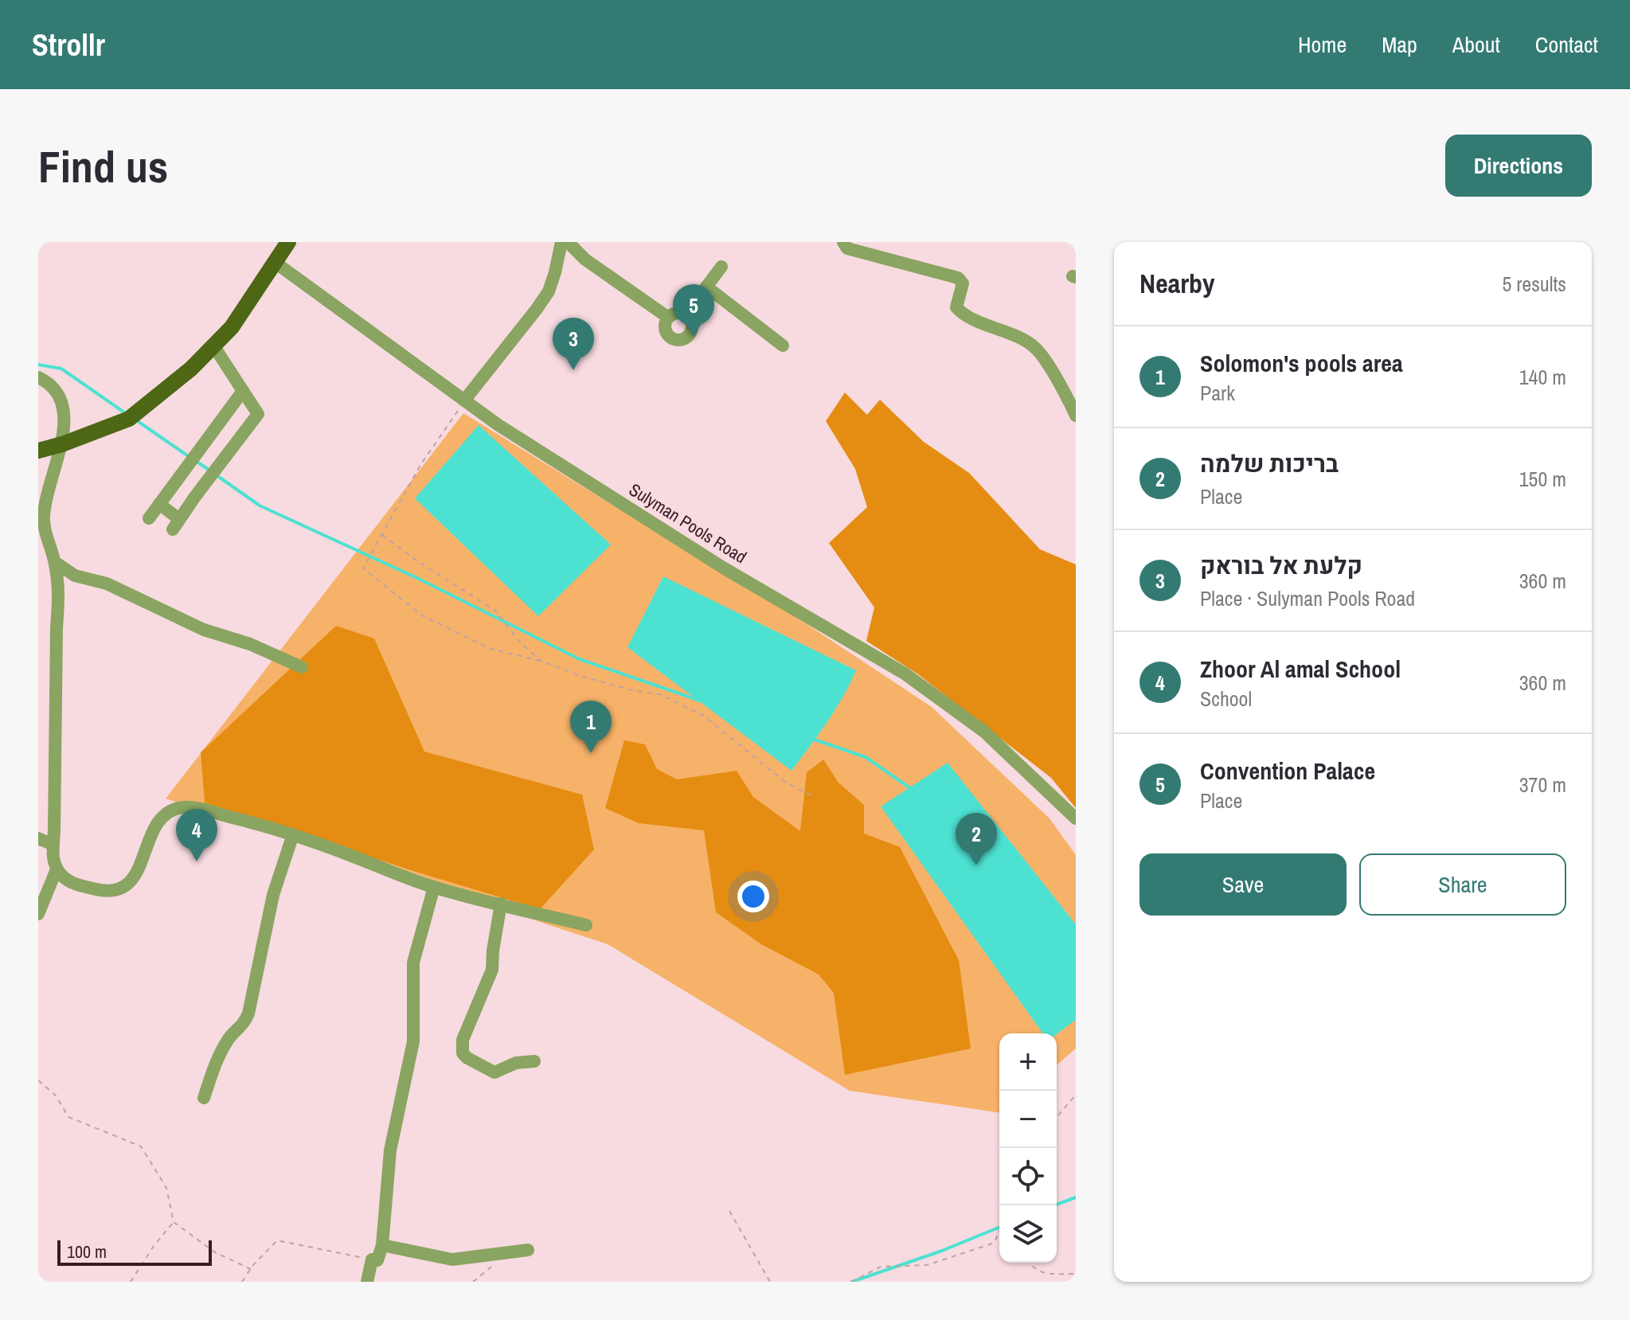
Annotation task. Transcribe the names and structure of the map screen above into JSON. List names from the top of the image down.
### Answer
{
  "streets": {
    "street": ["Sulyman Pools Road"]
  },
  "scale_bar": "100 m",
  "page": {
    "header": "Strollr",
    "nav": [
      "Home",
      "Map",
      "About",
      "Contact"
    ],
    "buttons": [
      "Directions",
      ["Save", "Share"]
    ],
    "title": "Find us",
    "heading": ["Nearby", "5 results"],
    "pins": [
      "5",
      "3",
      "1",
      "4",
      "2"
    ],
    "list": [
      {
        "mark": "1",
        "name": "Solomon's pools area",
        "note": "Park",
        "value": "140 m"
      },
      {
        "mark": "2",
        "name": "בריכות שלמה",
        "note": "Place",
        "value": "150 m"
      },
      {
        "mark": "3",
        "name": "קלעת אל בוראק",
        "note": "Place · Sulyman Pools Road",
        "value": "360 m"
      },
      {
        "mark": "4",
        "name": "Zhoor Al amal School",
        "note": "School",
        "value": "360 m"
      },
      {
        "mark": "5",
        "name": "Convention Palace",
        "note": "Place",
        "value": "370 m"
      }
    ],
    "map_buttons": ["+", "−"],
    "scale": "100 m"
  }
}
